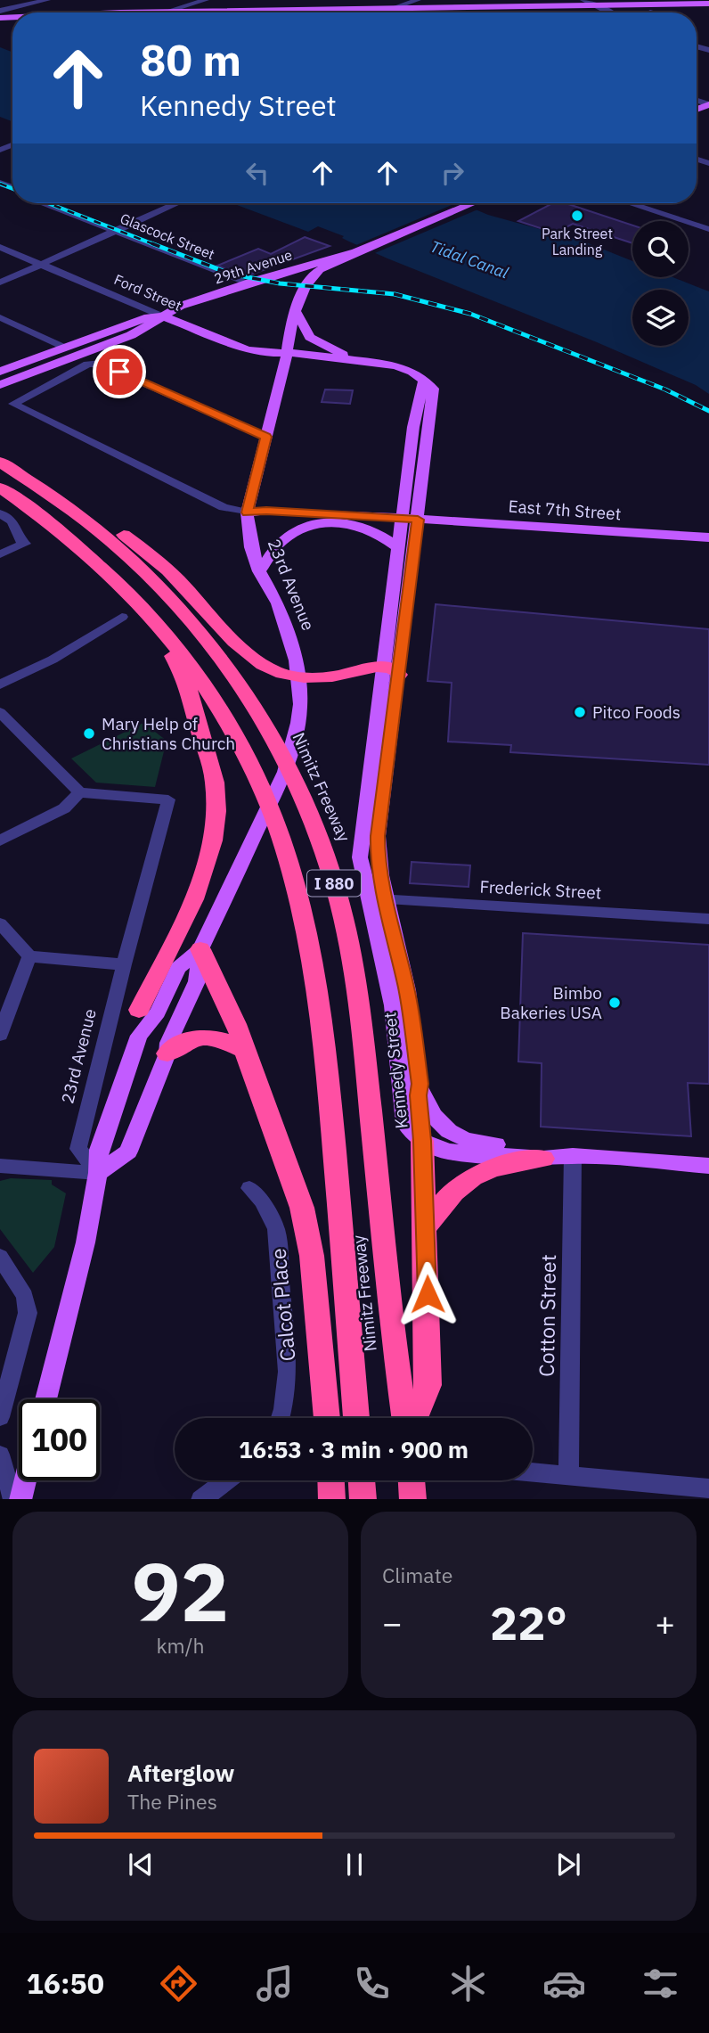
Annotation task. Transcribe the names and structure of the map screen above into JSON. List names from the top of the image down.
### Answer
{
  "streets": {
    "highway": ["Nimitz Freeway", "I 880"],
    "main road": [
      "29th Avenue",
      "Ford Street",
      "East 7th Street",
      "23rd Avenue",
      "Kennedy Street"
    ],
    "street": [
      "Glascock Street",
      "Frederick Street",
      "Calcot Place",
      "Cotton Street"
    ]
  },
  "crossings": [
    ["Glascock Street", "29th Avenue"],
    ["29th Avenue", "Ford Street"],
    ["29th Avenue", "23rd Avenue"],
    ["Ford Street", "23rd Avenue"],
    ["Ford Street", "Kennedy Street"],
    ["East 7th Street", "23rd Avenue"],
    ["East 7th Street", "Kennedy Street"],
    ["23rd Avenue", "Kennedy Street"],
    ["Frederick Street", "Kennedy Street"]
  ],
  "water": ["Tidal Canal"],
  "places": [
    "Park Street Landing",
    "Pitco Foods",
    "Mary Help of Christians Church",
    "Bimbo Bakeries USA"
  ],
  "page": {
    "turn": ["80 m", "Kennedy Street"],
    "limit": "100",
    "trip": "16:53 · 3 min · 900 m",
    "tile": [
      ["92", "km/h"],
      "Climate"
    ],
    "heat": ["−", "22°", "+"],
    "song": ["Afterglow", "The Pines"],
    "tabs": "16:50"
  }
}
